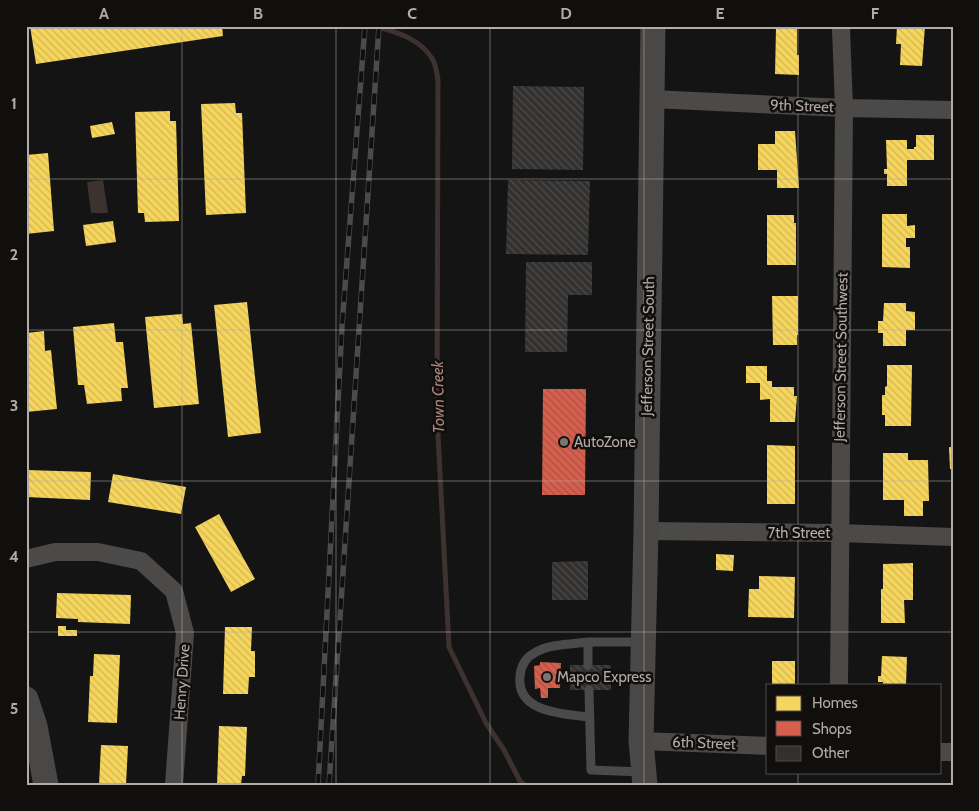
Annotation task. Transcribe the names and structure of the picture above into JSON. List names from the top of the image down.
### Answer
{
  "streets": {
    "main road": ["Jefferson Street South"],
    "street": [
      "9th Street",
      "Jefferson Street Southwest",
      "7th Street",
      "Henry Drive",
      "6th Street"
    ]
  },
  "crossings": [
    ["9th Street", "Jefferson Street South"],
    ["9th Street", "Jefferson Street Southwest"],
    ["Jefferson Street South", "7th Street"],
    ["Jefferson Street South", "6th Street"],
    ["Jefferson Street Southwest", "7th Street"]
  ],
  "water": ["Town Creek"],
  "places": ["AutoZone", "Mapco Express"],
  "legend": ["Homes", "Shops", "Other"],
  "grid": {
    "columns": [
      "A",
      "B",
      "C",
      "D",
      "E",
      "F"
    ],
    "rows": [
      "1",
      "2",
      "3",
      "4",
      "5"
    ]
  }
}
